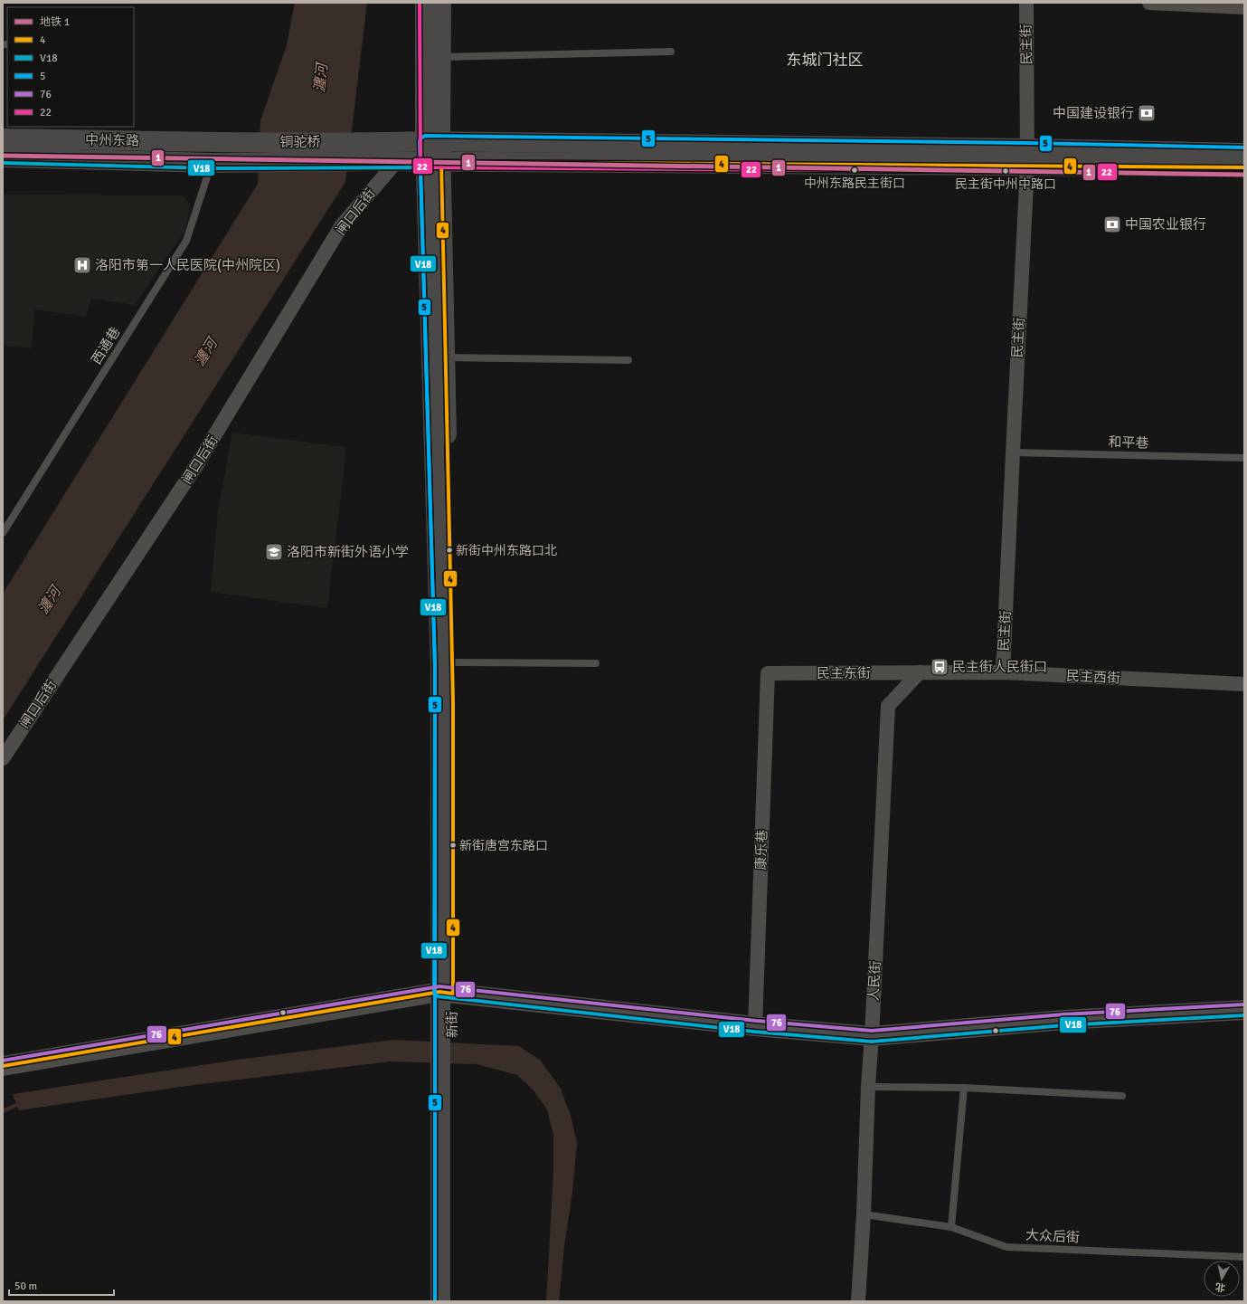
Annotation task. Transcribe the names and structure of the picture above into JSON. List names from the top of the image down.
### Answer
{
  "streets": {
    "main road": ["中州东路", "铜驼桥", "新街"],
    "street": [
      "民主街",
      "闸口后街",
      "民主东街",
      "民主西街",
      "康乐巷",
      "人民街"
    ],
    "lane": ["西通巷", "和平巷", "大众后街"]
  },
  "crossings": [
    ["民主街", "和平巷"],
    ["民主街", "民主西街"],
    ["中州东路", "铜驼桥"],
    ["中州东路", "西通巷"],
    ["铜驼桥", "闸口后街"],
    ["铜驼桥", "西通巷"],
    ["民主东街", "民主西街"],
    ["民主东街", "康乐巷"],
    ["民主东街", "人民街"],
    ["民主西街", "人民街"],
    ["人民街", "大众后街"]
  ],
  "districts": ["东城门社区"],
  "water": ["瀍河"],
  "places": {
    "bank": ["中国建设银行", "中国农业银行"],
    "other": [
      "中州东路民主街口",
      "民主街中州中路口",
      "新街中州东路口北",
      "新街唐宫东路口"
    ],
    "hospital": ["洛阳市第一人民医院(中州院区)"],
    "school or university": ["洛阳市新街外语小学"],
    "bus stop": ["民主街人民街口"]
  },
  "lines": [
    "transit line 22",
    "transit line 5",
    "metro line 1",
    "transit line 4",
    "transit line V18",
    "transit line 76"
  ],
  "legend": [
    "地铁 1",
    "4",
    "V18",
    "5",
    "76",
    "22"
  ],
  "scale_bar": "50 m",
  "north": "bottom"
}
